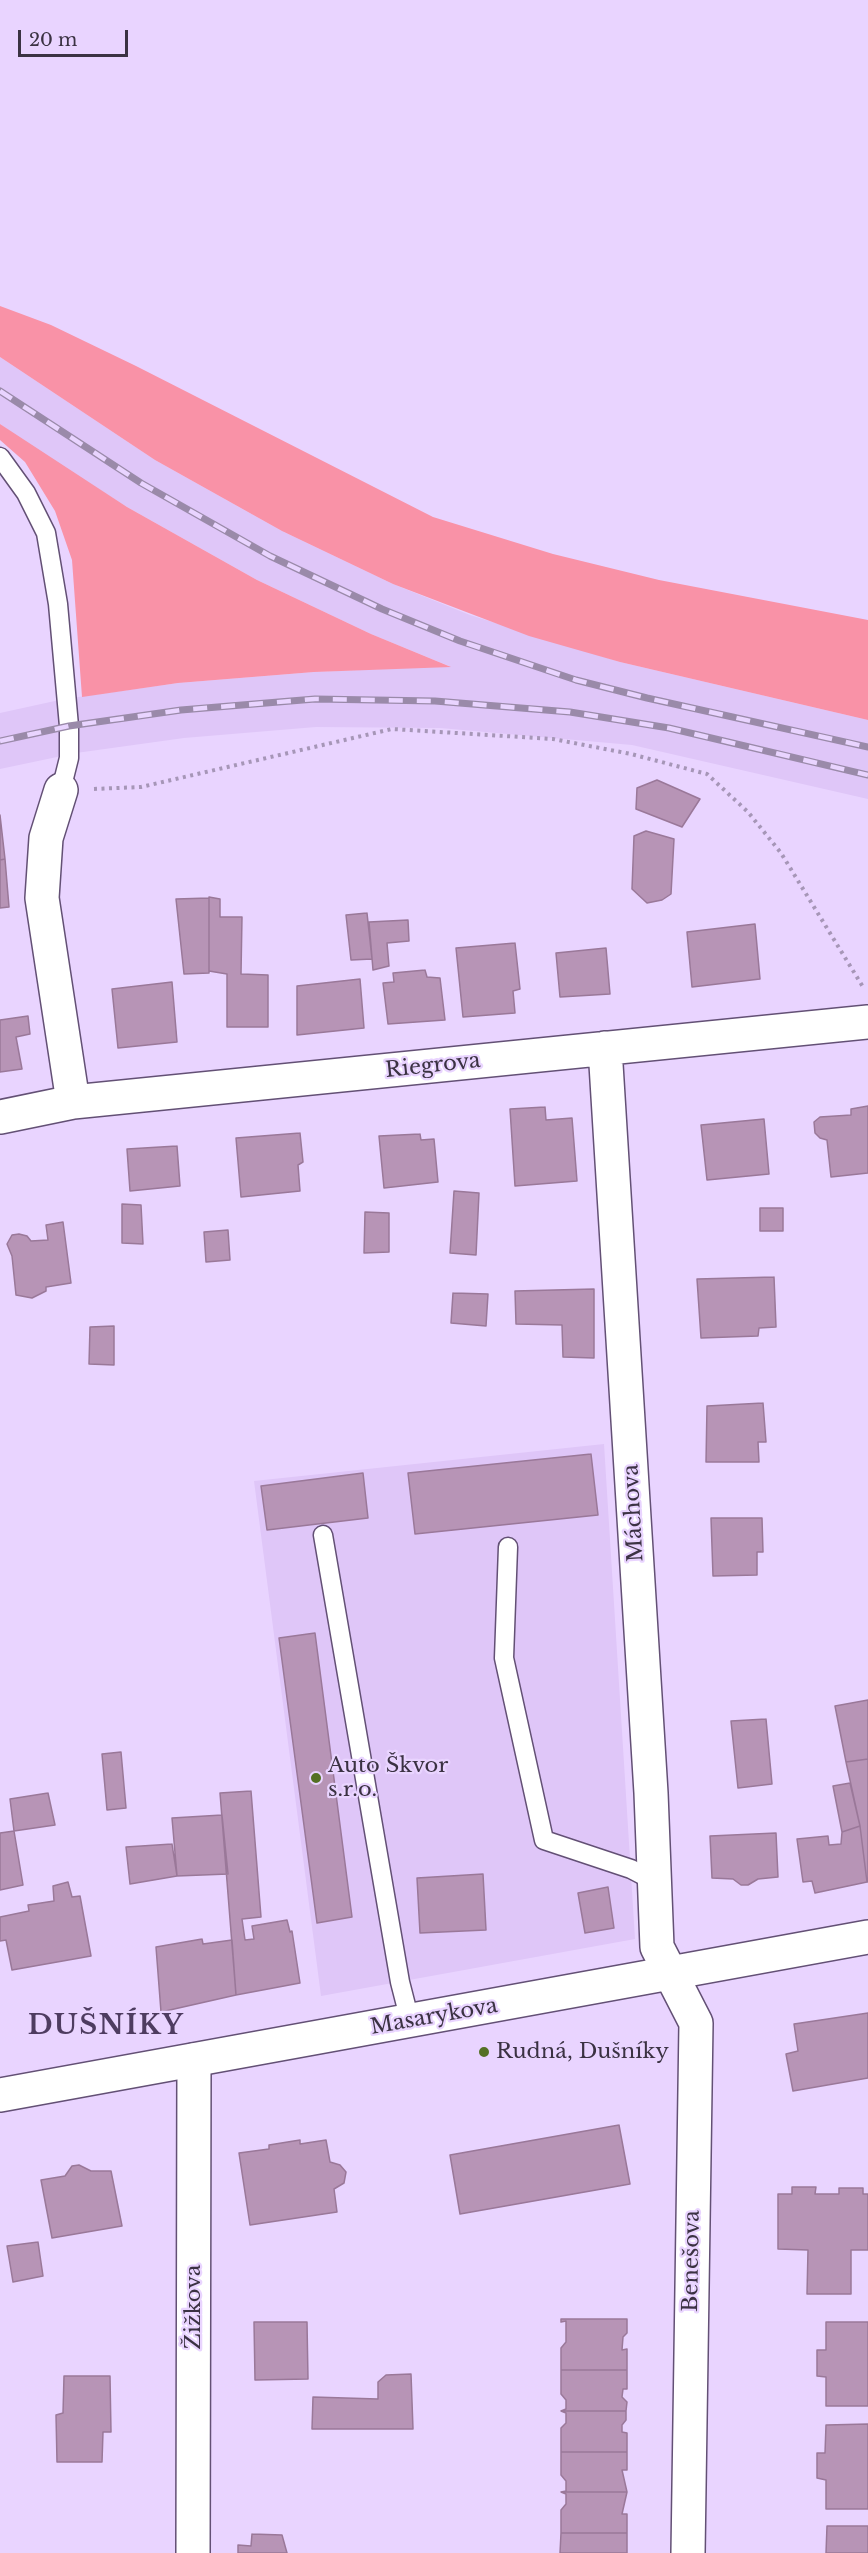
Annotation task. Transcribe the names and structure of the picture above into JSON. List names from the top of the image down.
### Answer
{
  "streets": {
    "street": [
      "Riegrova",
      "Máchova",
      "Masarykova",
      "Benešova",
      "Žižkova"
    ]
  },
  "crossings": [
    ["Riegrova", "Máchova"],
    ["Máchova", "Masarykova"],
    ["Máchova", "Benešova"],
    ["Masarykova", "Benešova"],
    ["Masarykova", "Žižkova"]
  ],
  "districts": ["DUŠNÍKY"],
  "places": ["Auto Škvor s.r.o.", "Rudná, Dušníky"],
  "scale_bar": "20 m"
}
